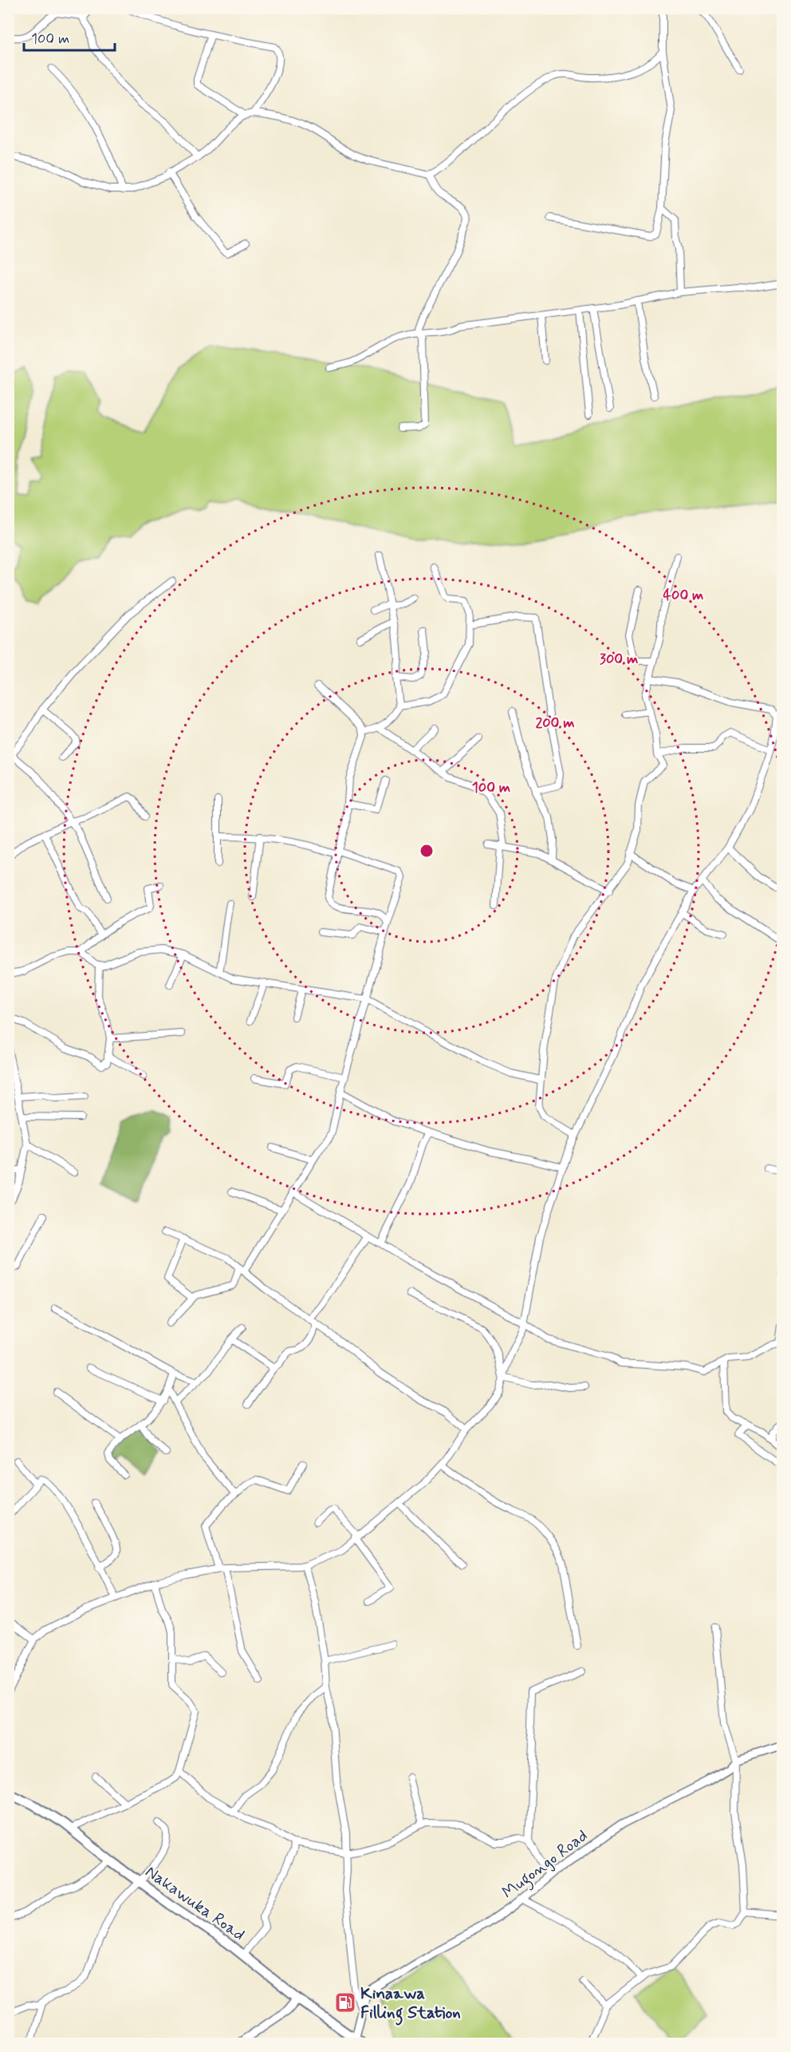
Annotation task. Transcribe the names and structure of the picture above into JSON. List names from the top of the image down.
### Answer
{
  "streets": {
    "main road": ["Nakawuka Road"],
    "street": ["Mugongo Road"]
  },
  "crossings": [
    ["Mugongo Road", "Nakawuka Road"]
  ],
  "places": {
    "fuel station": ["Kinaawa Filling Station"]
  },
  "scale_bar": "100 m",
  "rings": [
    "400 m",
    "300 m",
    "200 m",
    "100 m"
  ]
}
